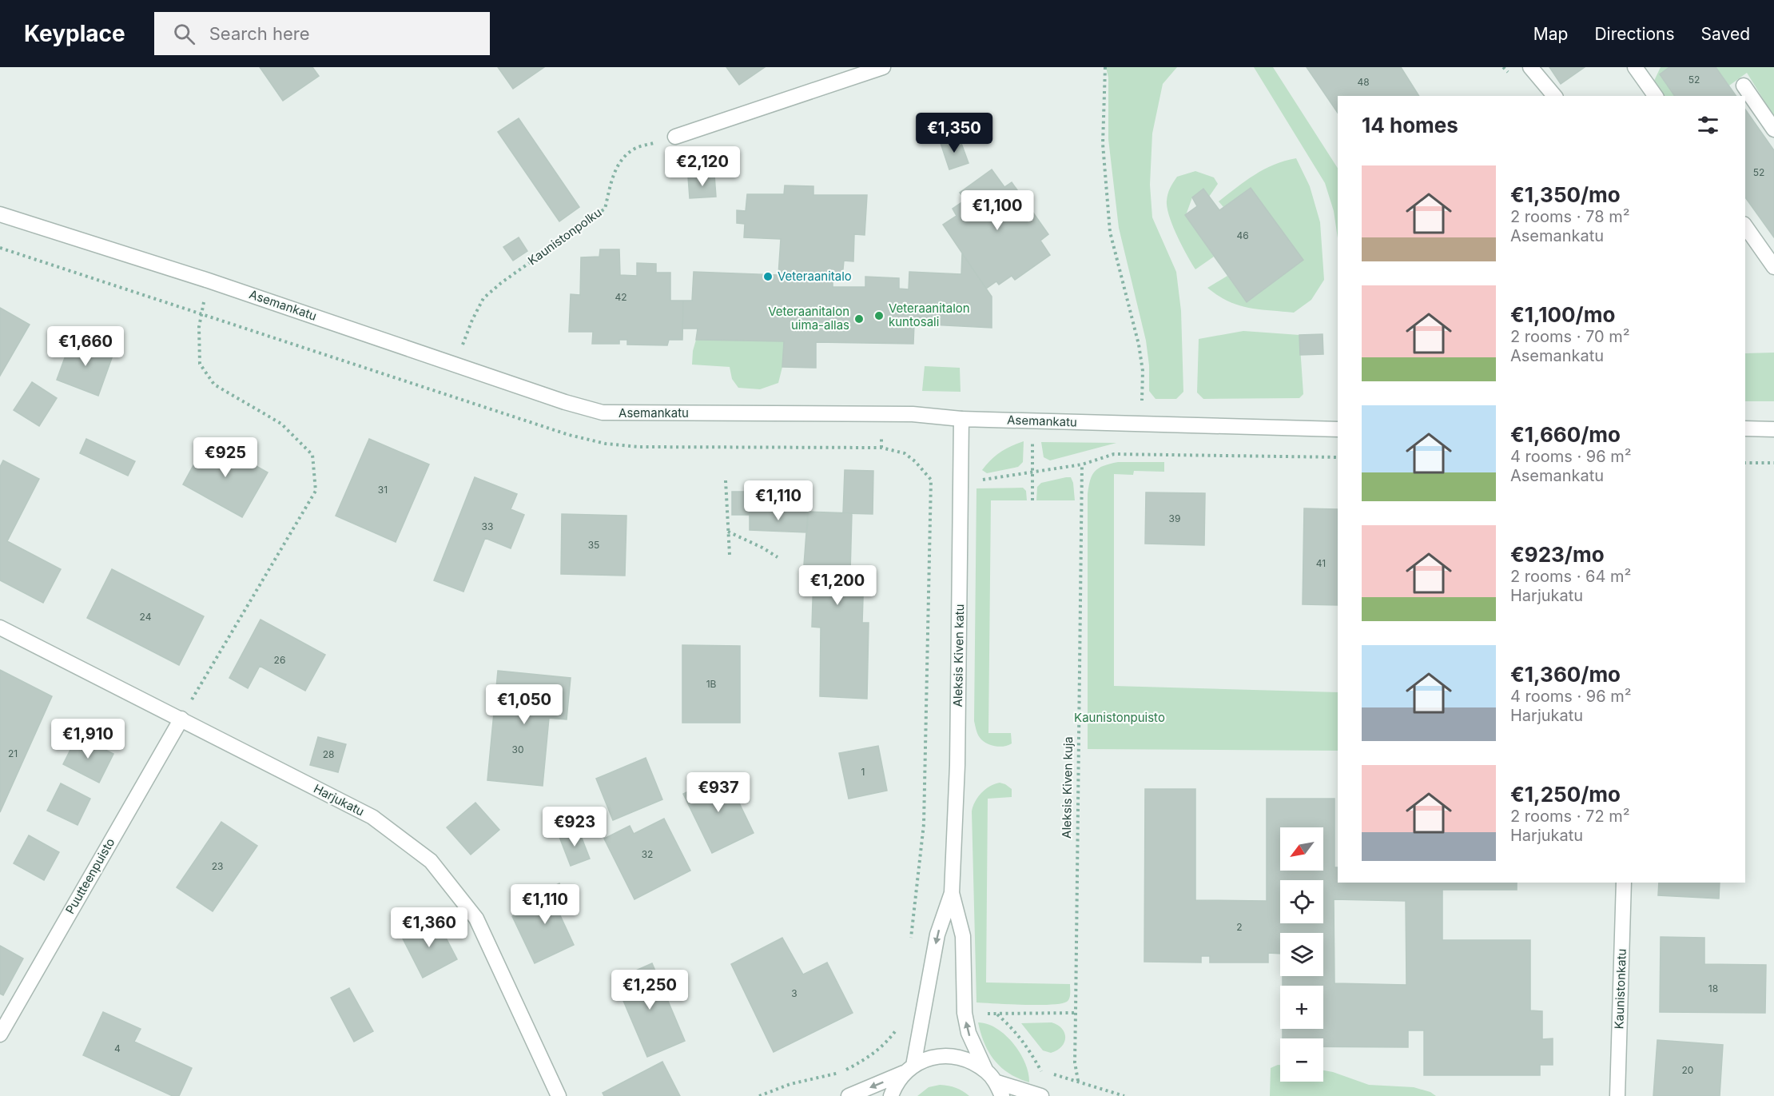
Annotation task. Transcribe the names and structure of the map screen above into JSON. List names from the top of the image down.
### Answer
{
  "streets": {
    "street": [
      "Asemankatu",
      "Aleksis Kiven katu",
      "Harjukatu",
      "Puutteenpuisto",
      "Kaunistonkatu"
    ],
    "path": ["Kaunistonpolku", "Aleksis Kiven kuja"]
  },
  "crossings": [
    ["Kaunistonpolku", "Asemankatu"],
    ["Asemankatu", "Aleksis Kiven katu"],
    ["Harjukatu", "Puutteenpuisto"]
  ],
  "parks": ["Kaunistonpuisto"],
  "places": ["Veteraanitalo", "Veteraanitalon kuntosali", "Veteraanitalon uima-allas"],
  "house_numbers": [
    "52",
    "48",
    "52",
    "46",
    "42",
    "31",
    "39",
    "33",
    "35",
    "41",
    "24",
    "26",
    "1B",
    "30",
    "21",
    "28",
    "1",
    "32",
    "23",
    "2",
    "18",
    "3",
    "4",
    "20"
  ],
  "north": "bottom left",
  "page": {
    "header": "Keyplace",
    "search": "Search here",
    "nav": ["Map", "Directions", "Saved"],
    "heading": "14 homes",
    "price": [
      "€1,350",
      "€2,120",
      "€1,100",
      "€1,660",
      "€925",
      "€1,110",
      "€1,200",
      "€1,050",
      "€1,910",
      "€937",
      "€923",
      "€1,110",
      "€1,360",
      "€1,250"
    ],
    "list": [
      {
        "name": "€1,350/mo",
        "note": "2 rooms · 78 m² · Asemankatu"
      },
      {
        "name": "€1,100/mo",
        "note": "2 rooms · 70 m² · Asemankatu"
      },
      {
        "name": "€1,660/mo",
        "note": "4 rooms · 96 m² · Asemankatu"
      },
      {
        "name": "€923/mo",
        "note": "2 rooms · 64 m² · Harjukatu"
      },
      {
        "name": "€1,360/mo",
        "note": "4 rooms · 96 m² · Harjukatu"
      },
      {
        "name": "€1,250/mo",
        "note": "2 rooms · 72 m² · Harjukatu"
      }
    ],
    "map_buttons": ["+", "−"]
  }
}
